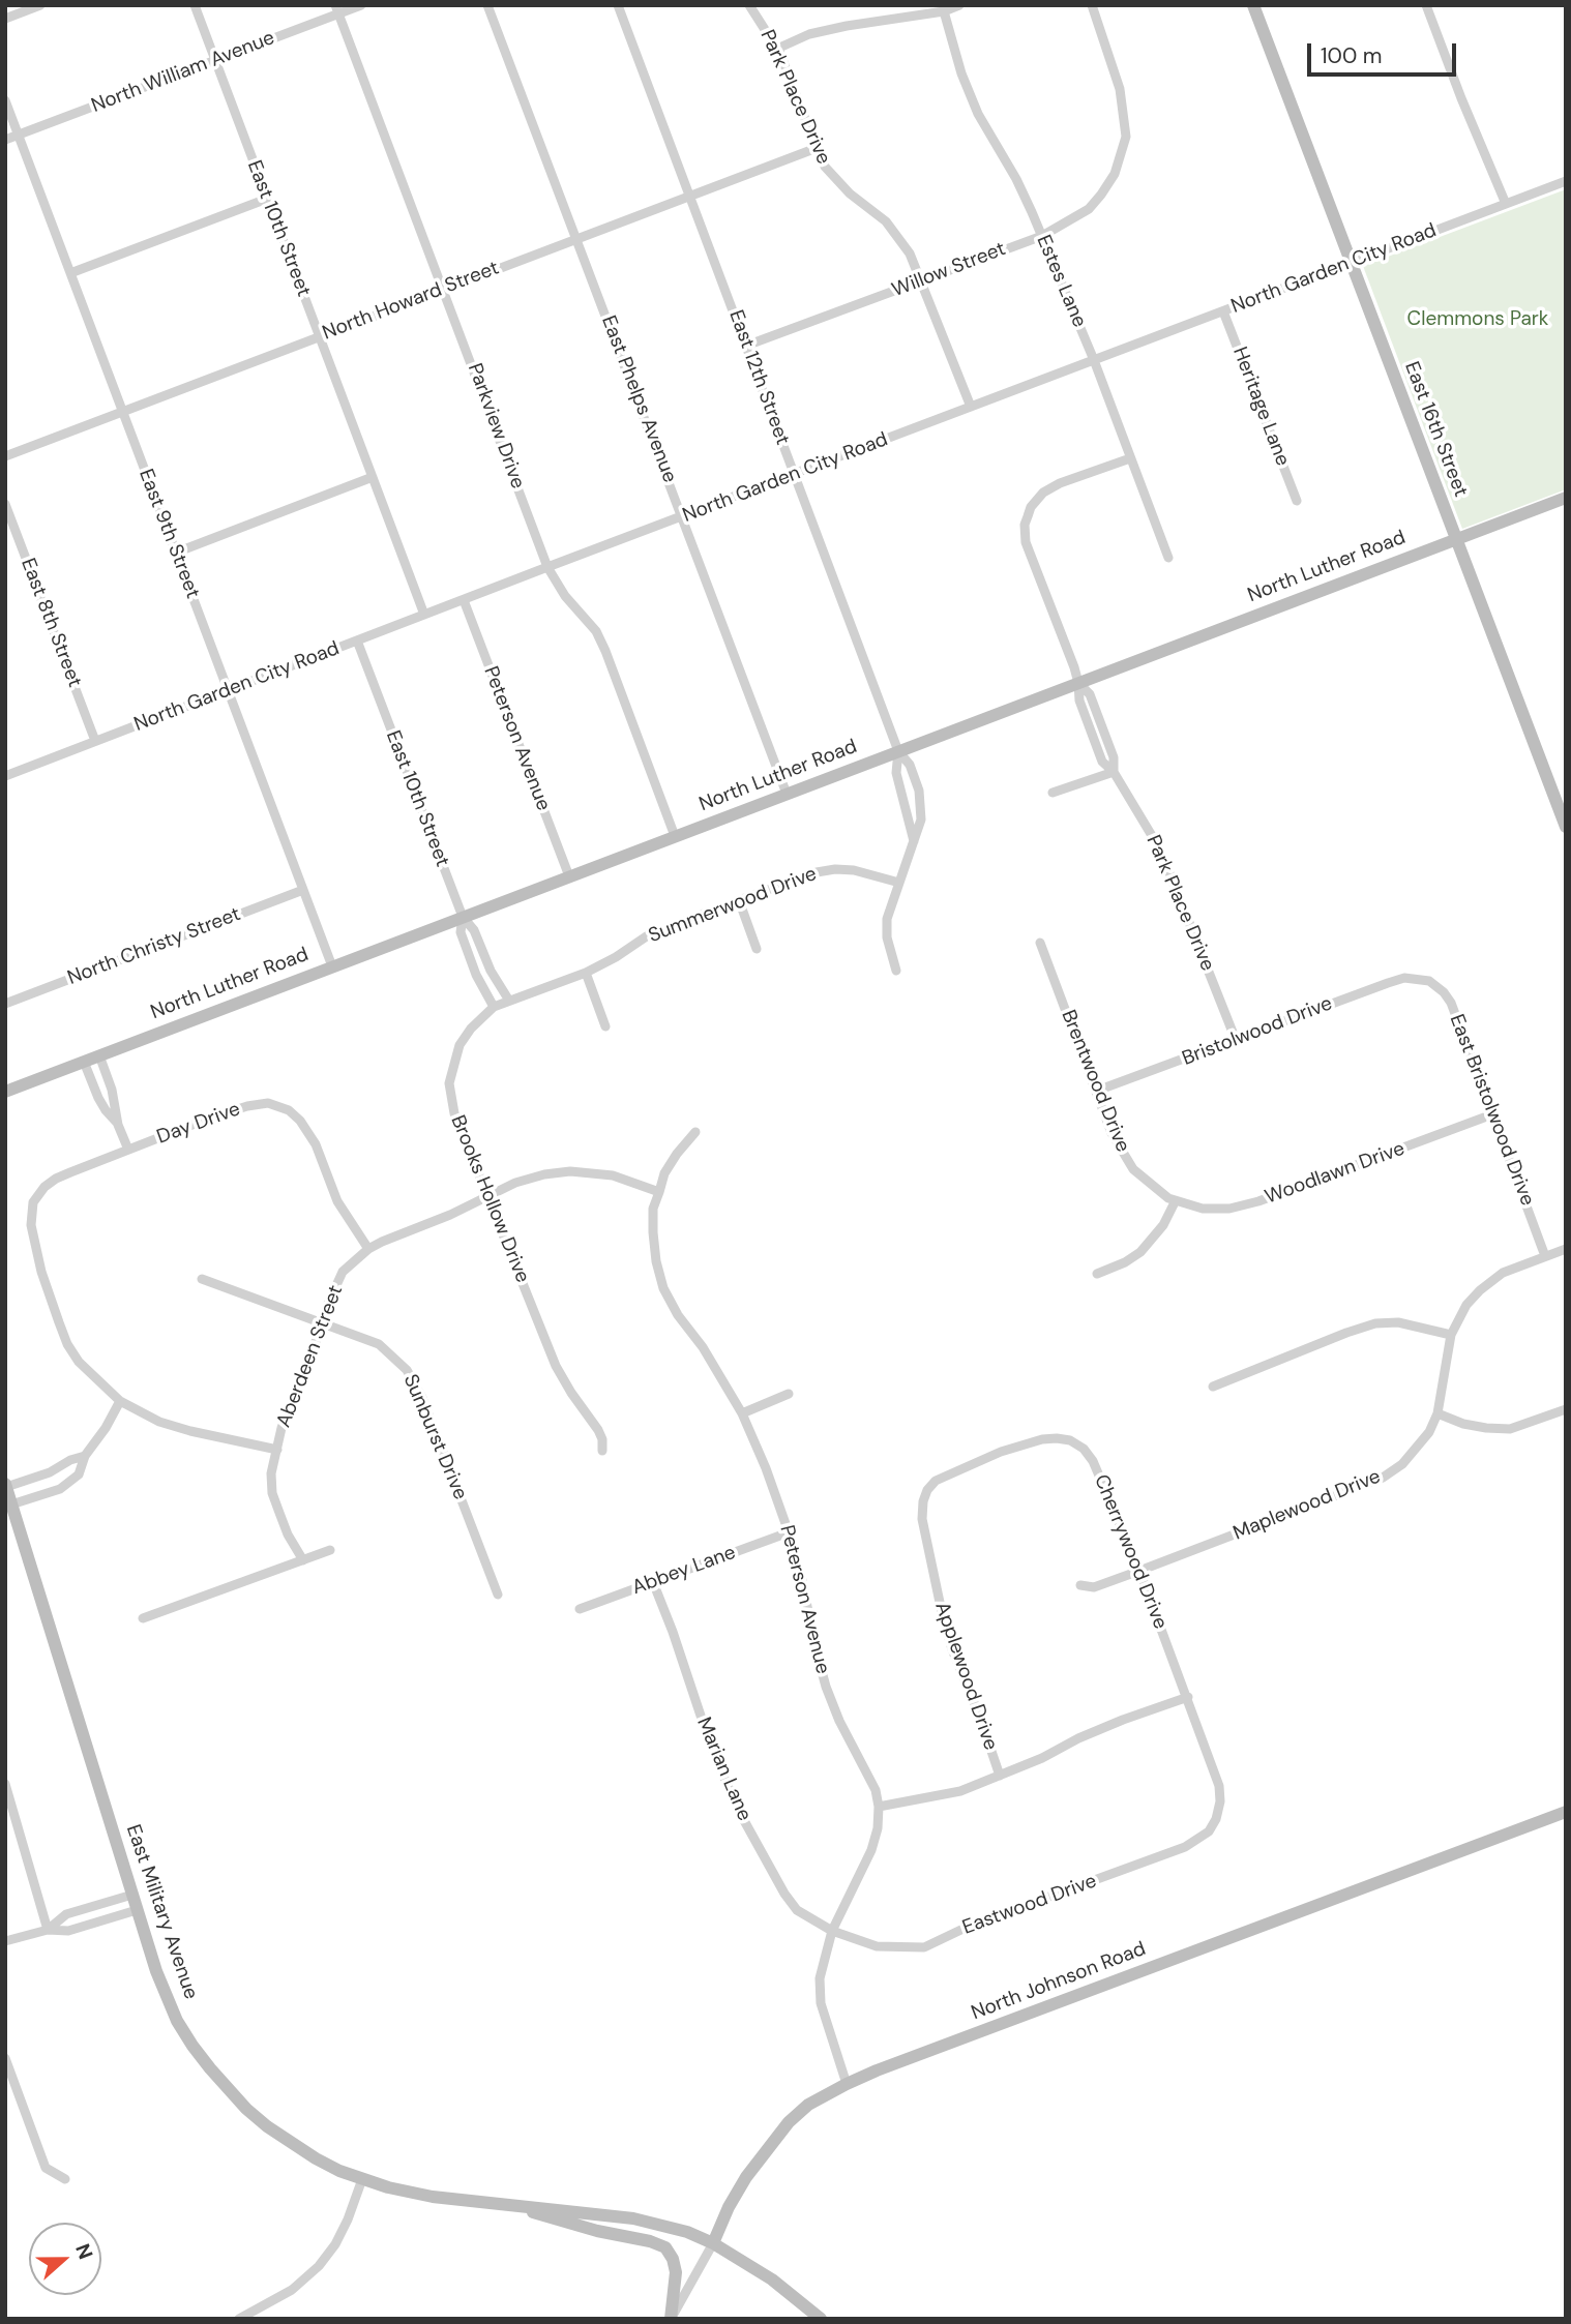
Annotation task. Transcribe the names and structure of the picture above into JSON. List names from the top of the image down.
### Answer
{
  "streets": {
    "main road": [
      "East 16th Street",
      "North Luther Road",
      "East Military Avenue",
      "North Johnson Road"
    ],
    "street": [
      "North William Avenue",
      "Park Place Drive",
      "East 10th Street",
      "North Garden City Road",
      "Willow Street",
      "Estes Lane",
      "North Howard Street",
      "East 12th Street",
      "East Phelps Avenue",
      "Heritage Lane",
      "Parkview Drive",
      "East 9th Street",
      "East 8th Street",
      "Peterson Avenue",
      "Summerwood Drive",
      "North Christy Street",
      "Bristolwood Drive",
      "Brentwood Drive",
      "East Bristolwood Drive",
      "Day Drive",
      "Woodlawn Drive",
      "Brooks Hollow Drive",
      "Aberdeen Street",
      "Sunburst Drive",
      "Maplewood Drive",
      "Cherrywood Drive",
      "Abbey Lane",
      "Applewood Drive",
      "Marian Lane",
      "Eastwood Drive"
    ]
  },
  "crossings": [
    ["North William Avenue", "East 10th Street"],
    ["North William Avenue", "Parkview Drive"],
    ["North William Avenue", "East 9th Street"],
    ["Park Place Drive", "North Garden City Road"],
    ["Park Place Drive", "Willow Street"],
    ["Park Place Drive", "Estes Lane"],
    ["Park Place Drive", "North Howard Street"],
    ["Park Place Drive", "North Luther Road"],
    ["Park Place Drive", "Bristolwood Drive"],
    ["East 10th Street", "North Garden City Road"],
    ["East 10th Street", "North Howard Street"],
    ["East 10th Street", "North Luther Road"],
    ["North Garden City Road", "Estes Lane"],
    ["North Garden City Road", "East 12th Street"],
    ["North Garden City Road", "East Phelps Avenue"],
    ["North Garden City Road", "Heritage Lane"],
    ["North Garden City Road", "Parkview Drive"],
    ["North Garden City Road", "East 16th Street"],
    ["North Garden City Road", "East 9th Street"],
    ["North Garden City Road", "East 8th Street"],
    ["North Garden City Road", "Peterson Avenue"],
    ["Willow Street", "Estes Lane"],
    ["Willow Street", "East 12th Street"],
    ["North Howard Street", "East 12th Street"],
    ["North Howard Street", "East Phelps Avenue"],
    ["North Howard Street", "Parkview Drive"],
    ["North Howard Street", "East 9th Street"],
    ["East 12th Street", "North Luther Road"],
    ["East 12th Street", "Summerwood Drive"],
    ["East Phelps Avenue", "North Luther Road"],
    ["Parkview Drive", "North Luther Road"],
    ["East 16th Street", "North Luther Road"],
    ["East 9th Street", "North Luther Road"],
    ["East 9th Street", "North Christy Street"],
    ["North Luther Road", "Peterson Avenue"],
    ["Peterson Avenue", "Aberdeen Street"],
    ["Peterson Avenue", "Abbey Lane"],
    ["Peterson Avenue", "Marian Lane"],
    ["Peterson Avenue", "Eastwood Drive"],
    ["Peterson Avenue", "North Johnson Road"],
    ["Summerwood Drive", "Brooks Hollow Drive"],
    ["Bristolwood Drive", "Brentwood Drive"],
    ["Bristolwood Drive", "East Bristolwood Drive"],
    ["Brentwood Drive", "Woodlawn Drive"],
    ["East Bristolwood Drive", "Woodlawn Drive"],
    ["East Bristolwood Drive", "Maplewood Drive"],
    ["Day Drive", "Aberdeen Street"],
    ["Brooks Hollow Drive", "Aberdeen Street"],
    ["Aberdeen Street", "Sunburst Drive"],
    ["Maplewood Drive", "Cherrywood Drive"],
    ["Cherrywood Drive", "Applewood Drive"],
    ["Cherrywood Drive", "Eastwood Drive"],
    ["Abbey Lane", "Marian Lane"],
    ["Marian Lane", "Eastwood Drive"],
    ["East Military Avenue", "North Johnson Road"]
  ],
  "parks": ["Clemmons Park"],
  "scale_bar": "100 m",
  "north": "right"
}
